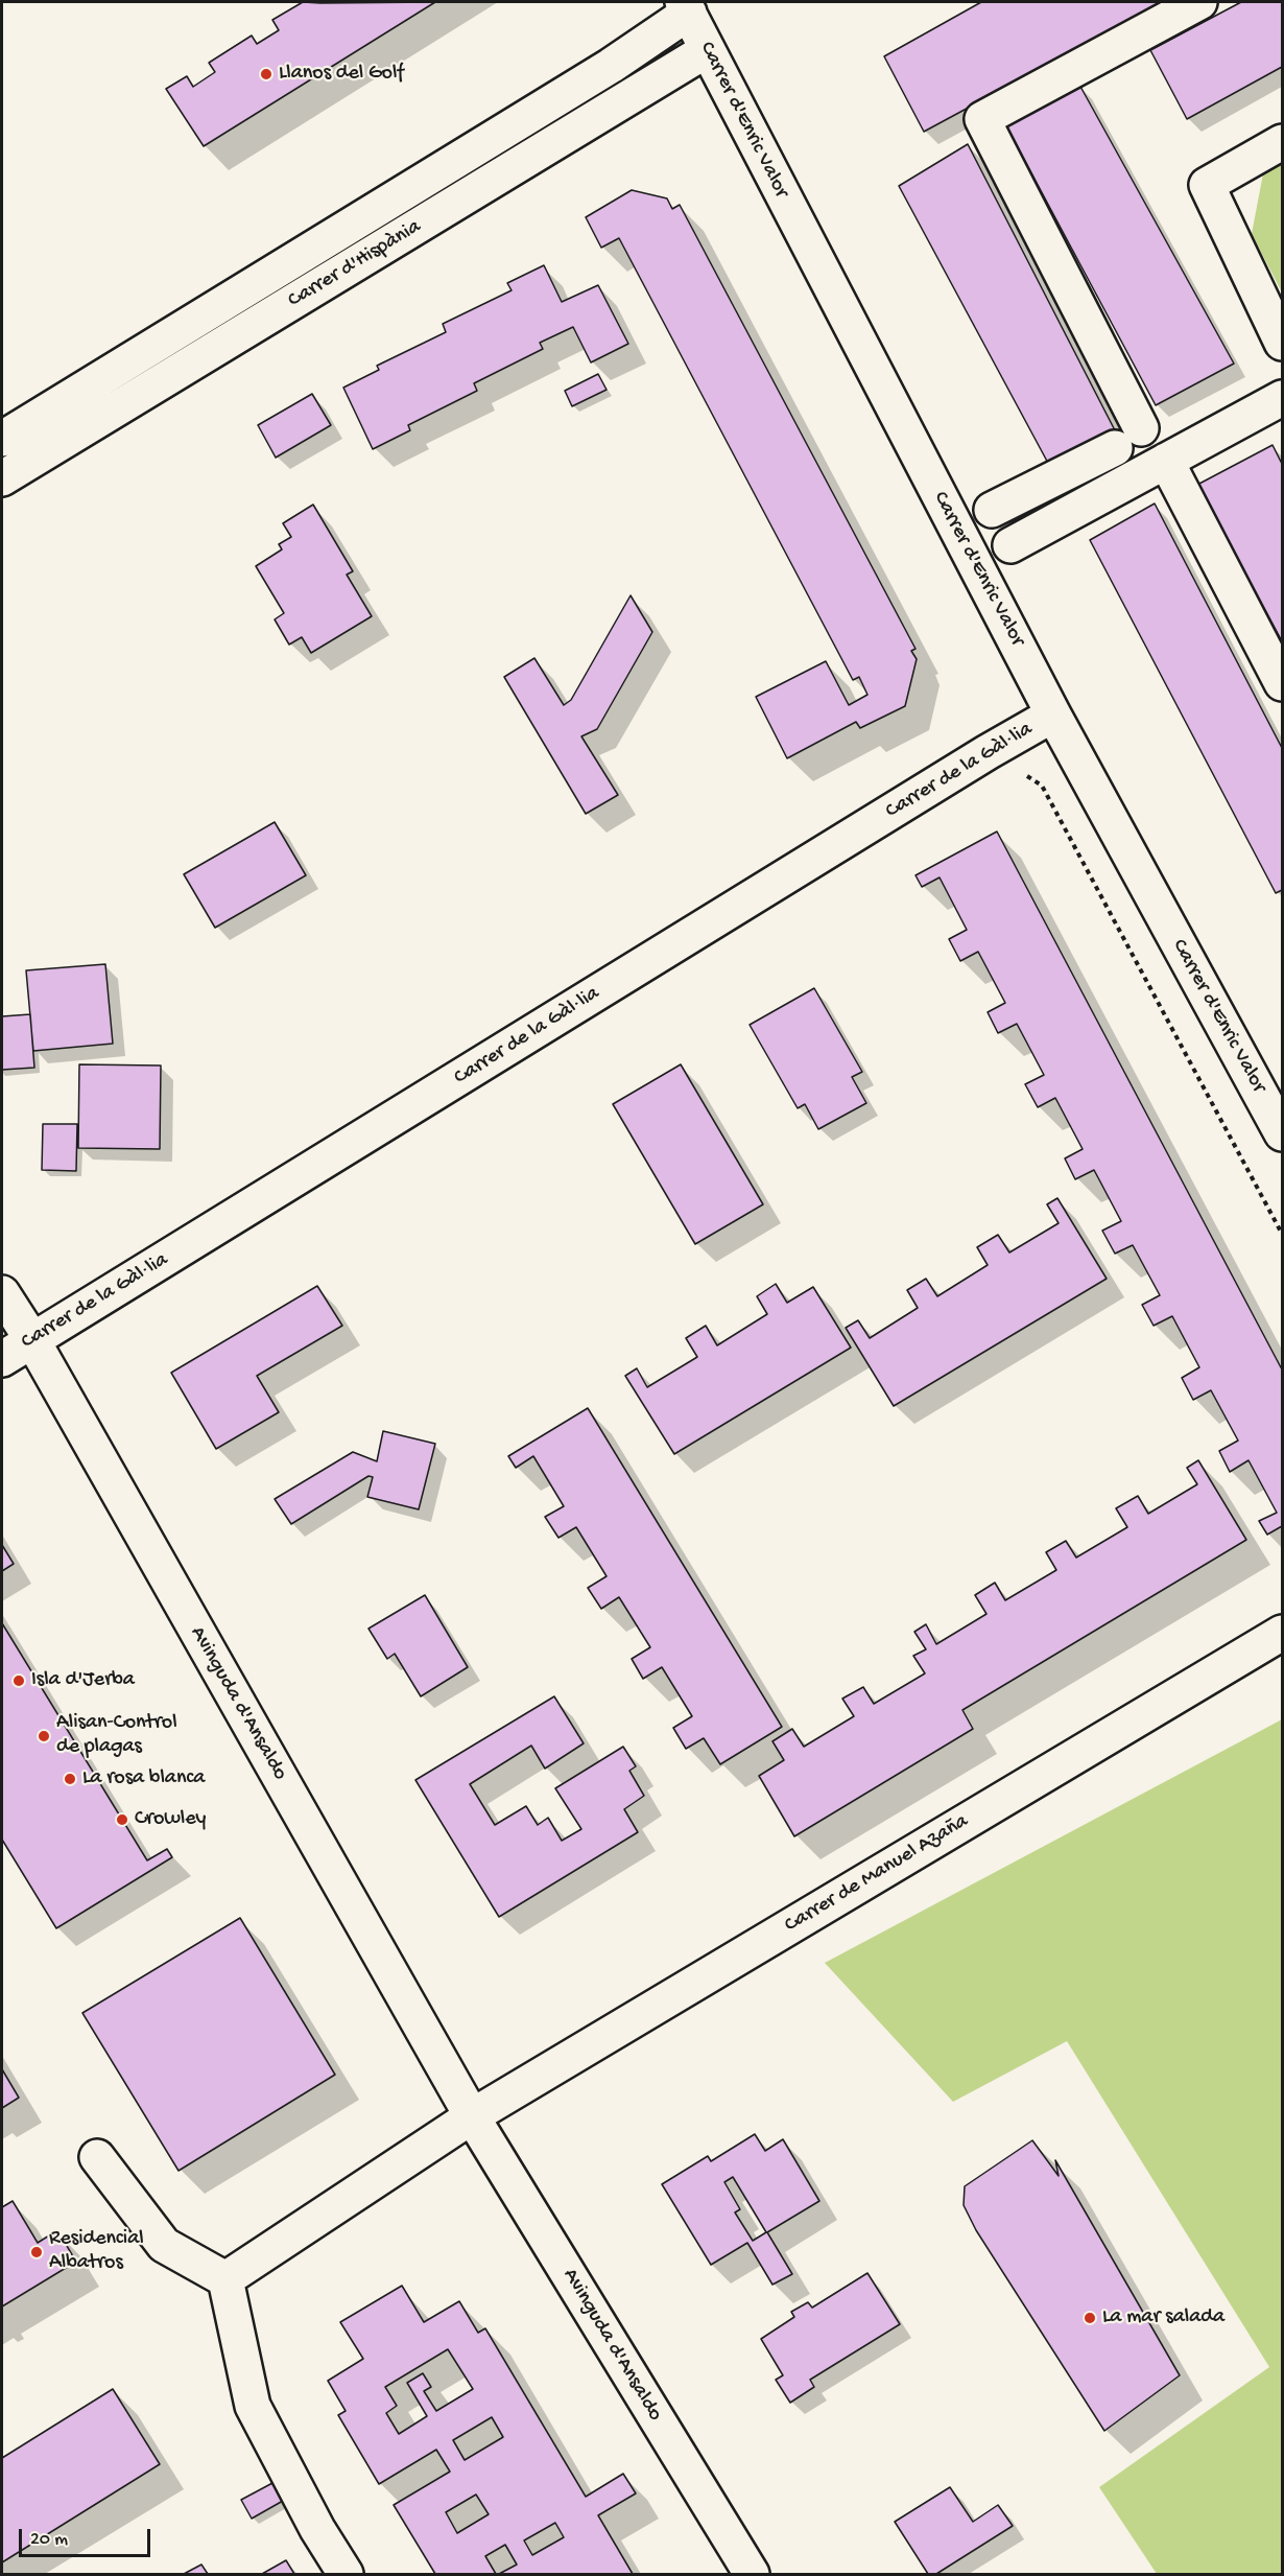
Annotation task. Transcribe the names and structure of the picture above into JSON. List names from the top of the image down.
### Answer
{
  "streets": {
    "street": [
      "Carrer d'Enric Valor",
      "Carrer d'Hispània",
      "Carrer de la Gàl·lia",
      "Avinguda d'Ansaldo",
      "Carrer de Manuel Azaña"
    ]
  },
  "crossings": [
    ["Carrer d'Enric Valor", "Carrer d'Hispània"],
    ["Carrer d'Enric Valor", "Carrer de la Gàl·lia"],
    ["Carrer de la Gàl·lia", "Avinguda d'Ansaldo"],
    ["Avinguda d'Ansaldo", "Carrer de Manuel Azaña"]
  ],
  "places": [
    "Llanos del Golf",
    "Isla d'Jerba",
    "Alisan-Control de plagas",
    "La rosa blanca",
    "Crowley",
    "Residencial Albatros",
    "La mar salada"
  ],
  "scale_bar": "20 m"
}
